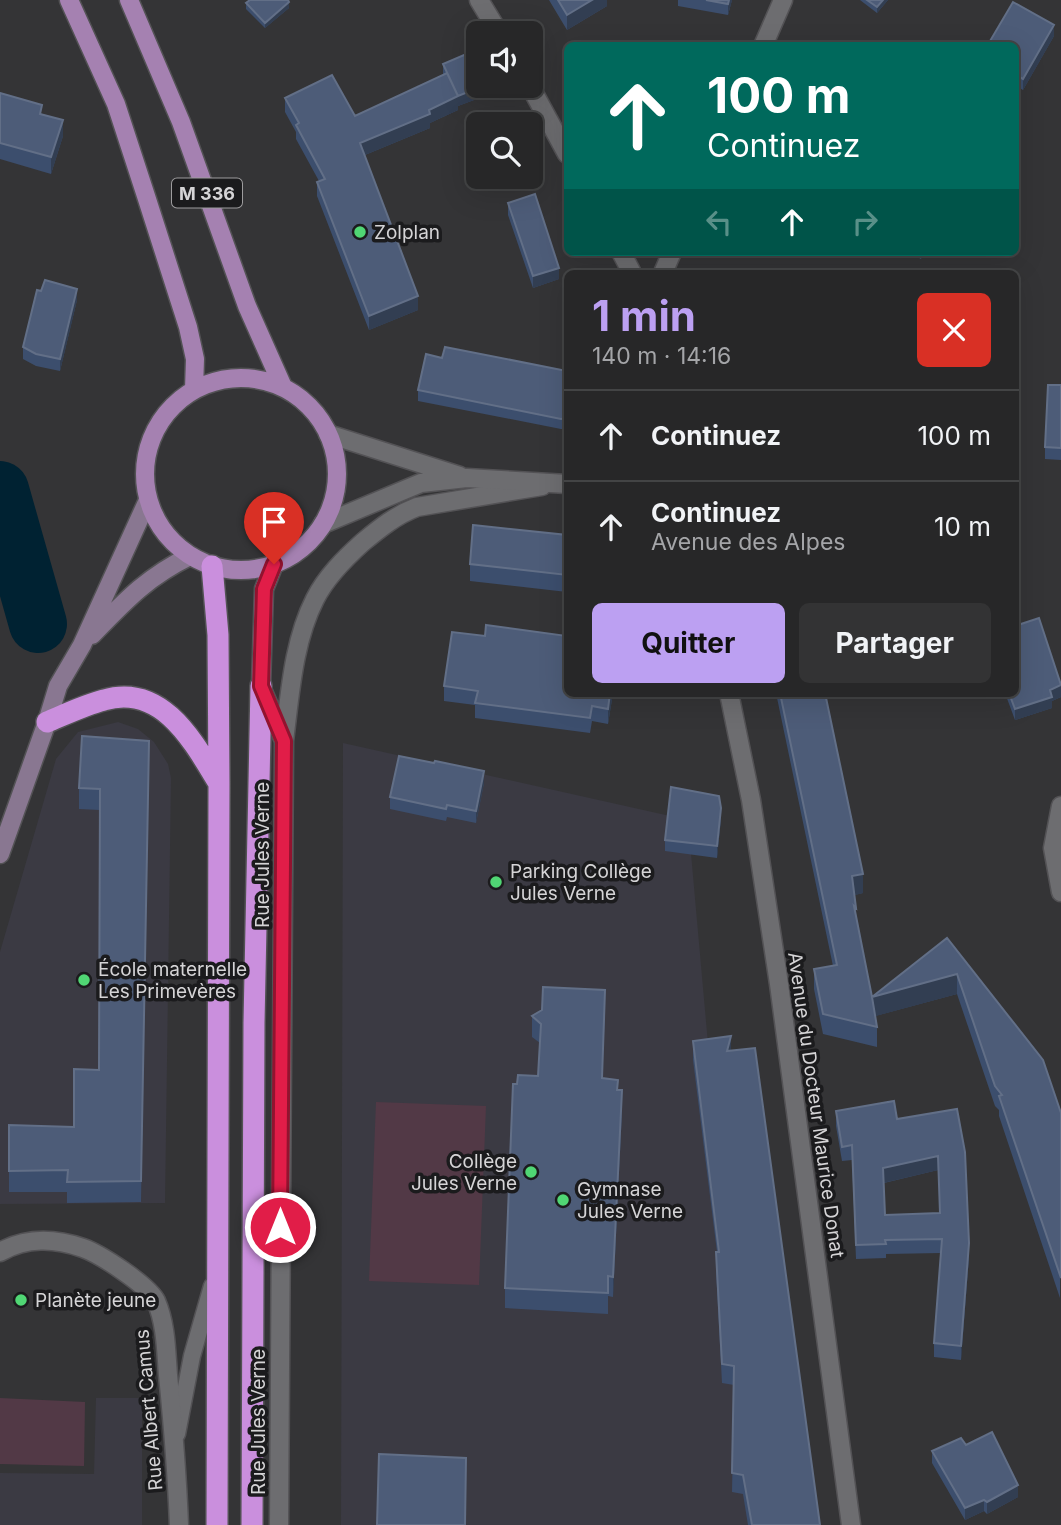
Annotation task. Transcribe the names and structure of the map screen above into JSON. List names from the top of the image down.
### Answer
{
  "streets": {
    "main road": ["M 336"],
    "street": ["Rue Jules Verne", "Avenue du Docteur Maurice Donat", "Rue Albert Camus"]
  },
  "crossings": [
    ["M 336", "Rue Jules Verne"]
  ],
  "places": [
    "Zolplan",
    "Parking Collège Jules Verne",
    "École maternelle Les Primevères",
    "Collège Jules Verne",
    "Gymnase Jules Verne",
    "Planète jeune"
  ],
  "page": {
    "turn": ["100 m", "Continuez"],
    "heading": ["1 min", "140 m · 14:16"],
    "list": [
      {
        "name": "Continuez",
        "value": "100 m"
      },
      {
        "name": "Continuez",
        "note": "Avenue des Alpes",
        "value": "10 m"
      }
    ],
    "buttons": ["Quitter", "Partager"]
  }
}
